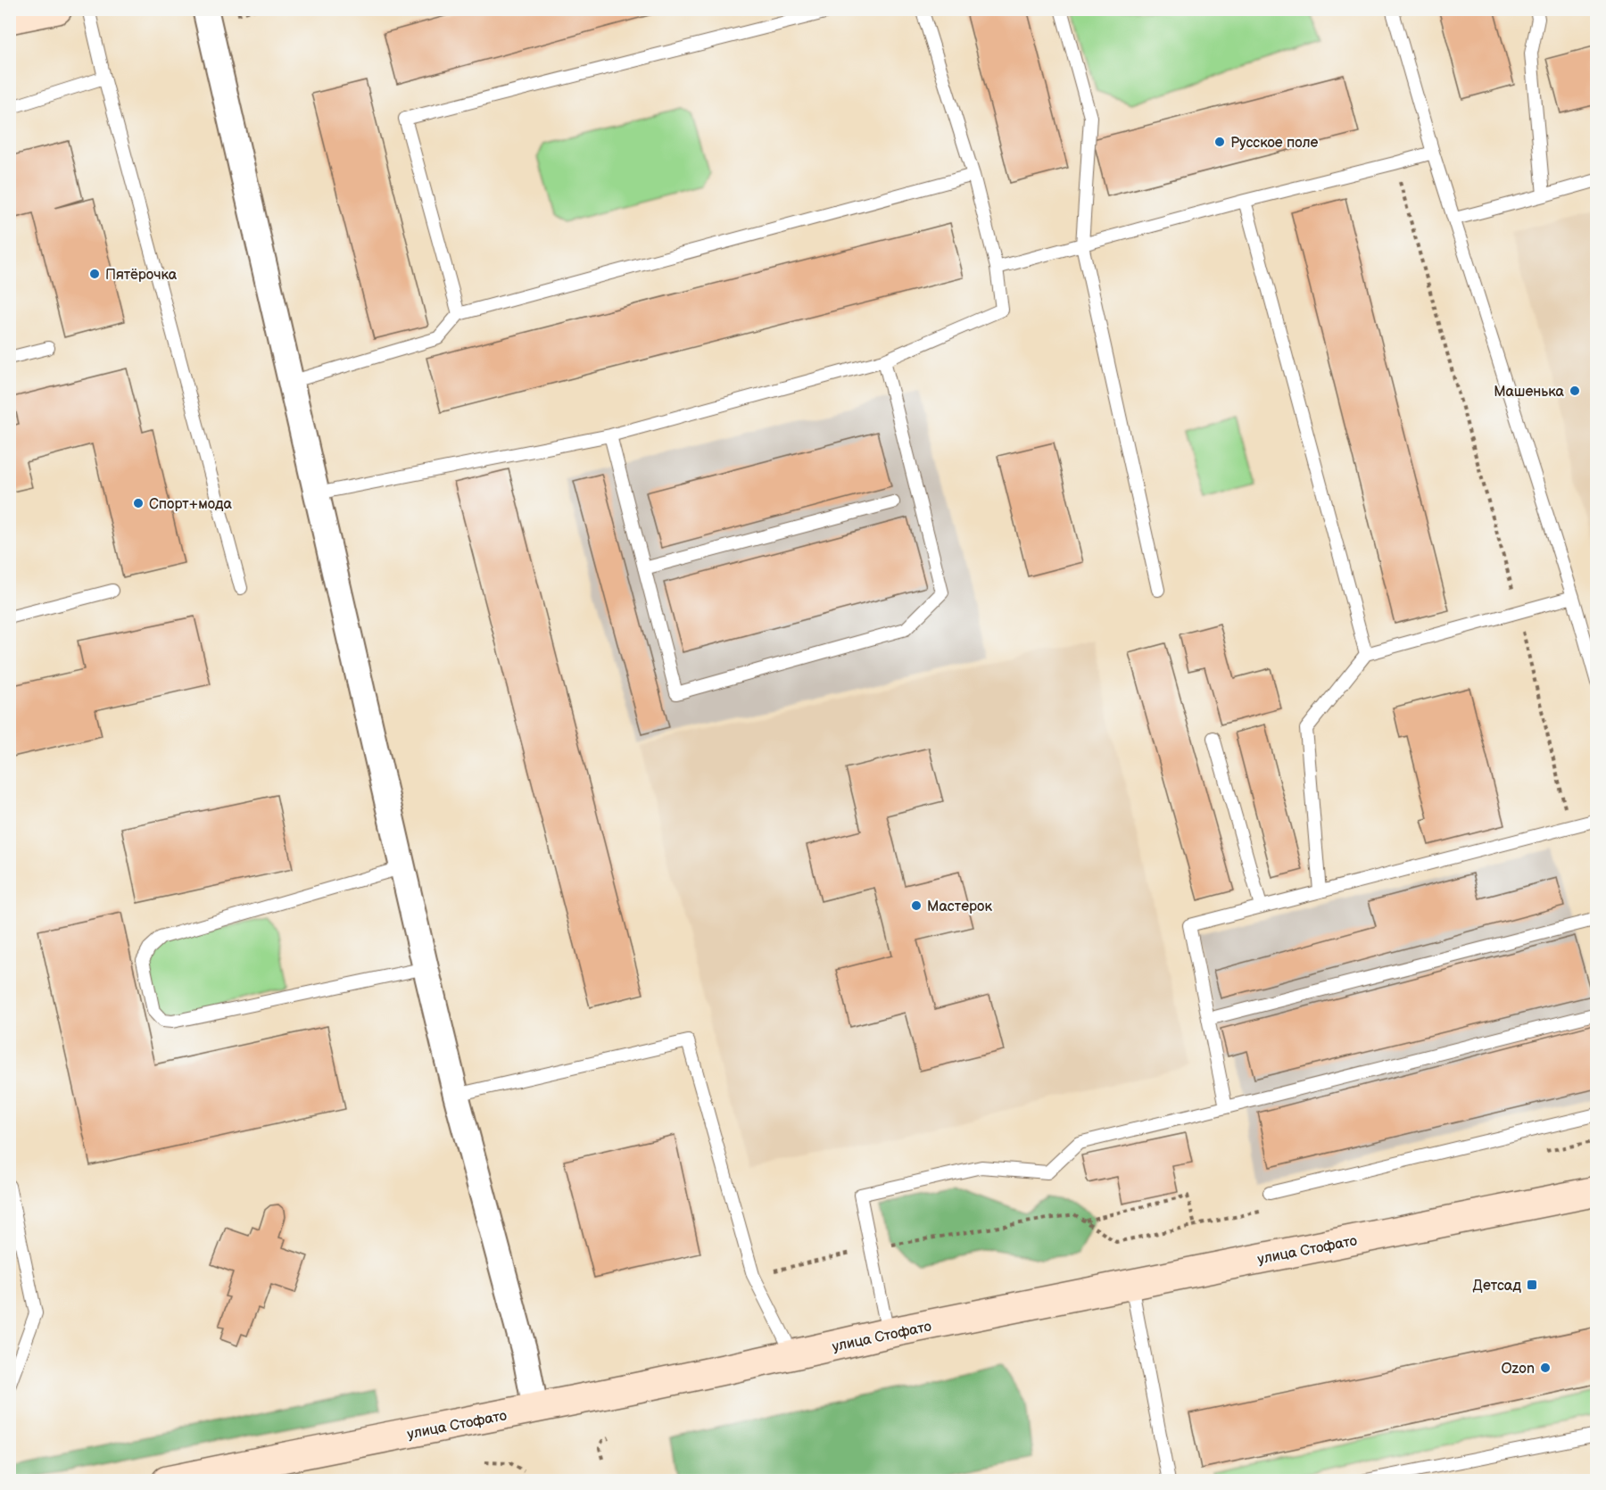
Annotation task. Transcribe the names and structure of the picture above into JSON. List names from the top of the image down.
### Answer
{
  "streets": {
    "street": ["улица Стофато"]
  },
  "places": {
    "other": [
      "Русское поле",
      "Пятёрочка",
      "Машенька",
      "Спорт+мода",
      "Мастерок",
      "Ozon"
    ],
    "transit": ["Детсад"]
  }
}
